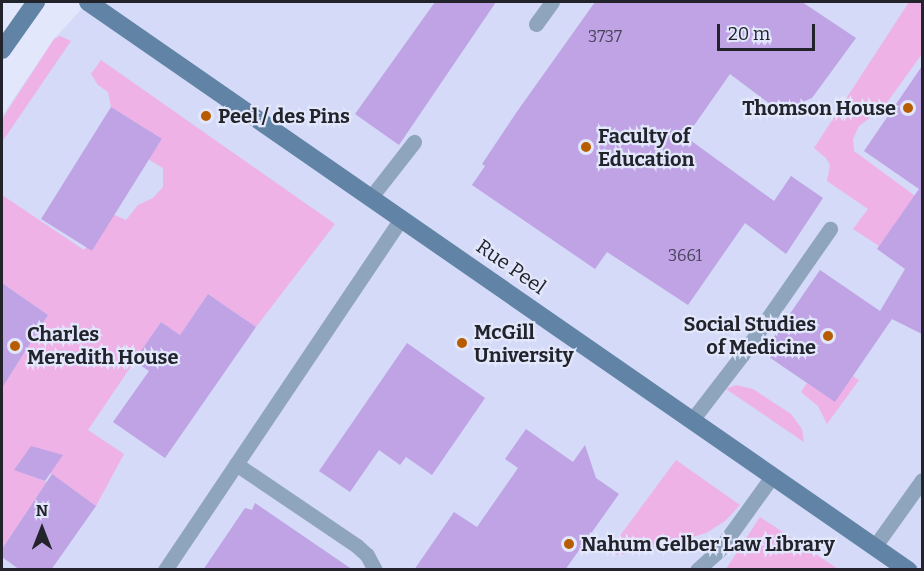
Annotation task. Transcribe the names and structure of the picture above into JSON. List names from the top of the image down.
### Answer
{
  "streets": {
    "street": ["Rue Peel"]
  },
  "places": [
    "Thomson House",
    "Peel / des Pins",
    "Faculty of Education",
    "Social Studies of Medicine",
    "McGill University",
    "Charles Meredith House",
    "Nahum Gelber Law Library"
  ],
  "house_numbers": ["3737", "3661"],
  "scale_bar": "20 m",
  "north": "top"
}
